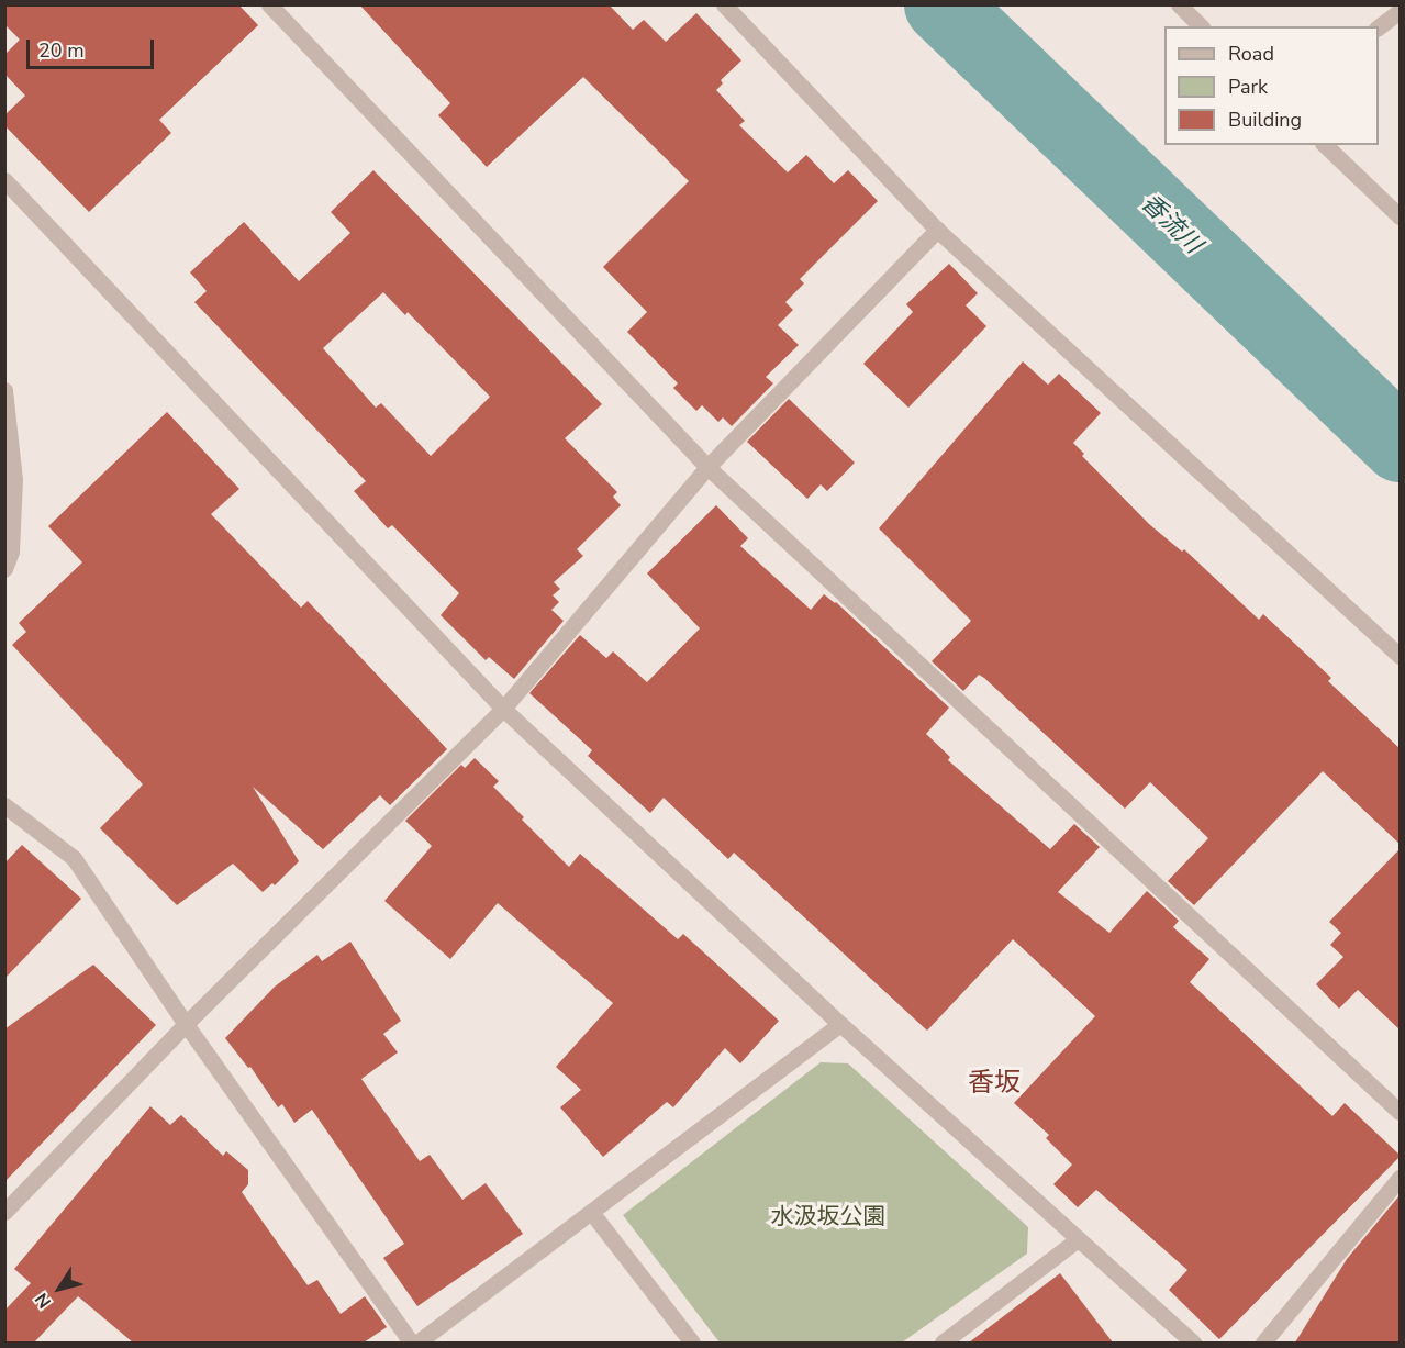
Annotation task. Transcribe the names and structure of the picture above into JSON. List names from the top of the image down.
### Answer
{
  "districts": ["香坂"],
  "water": ["香流川"],
  "parks": ["水汲坂公園"],
  "legend": ["Road", "Park", "Building"],
  "scale_bar": "20 m",
  "north": "bottom left"
}
